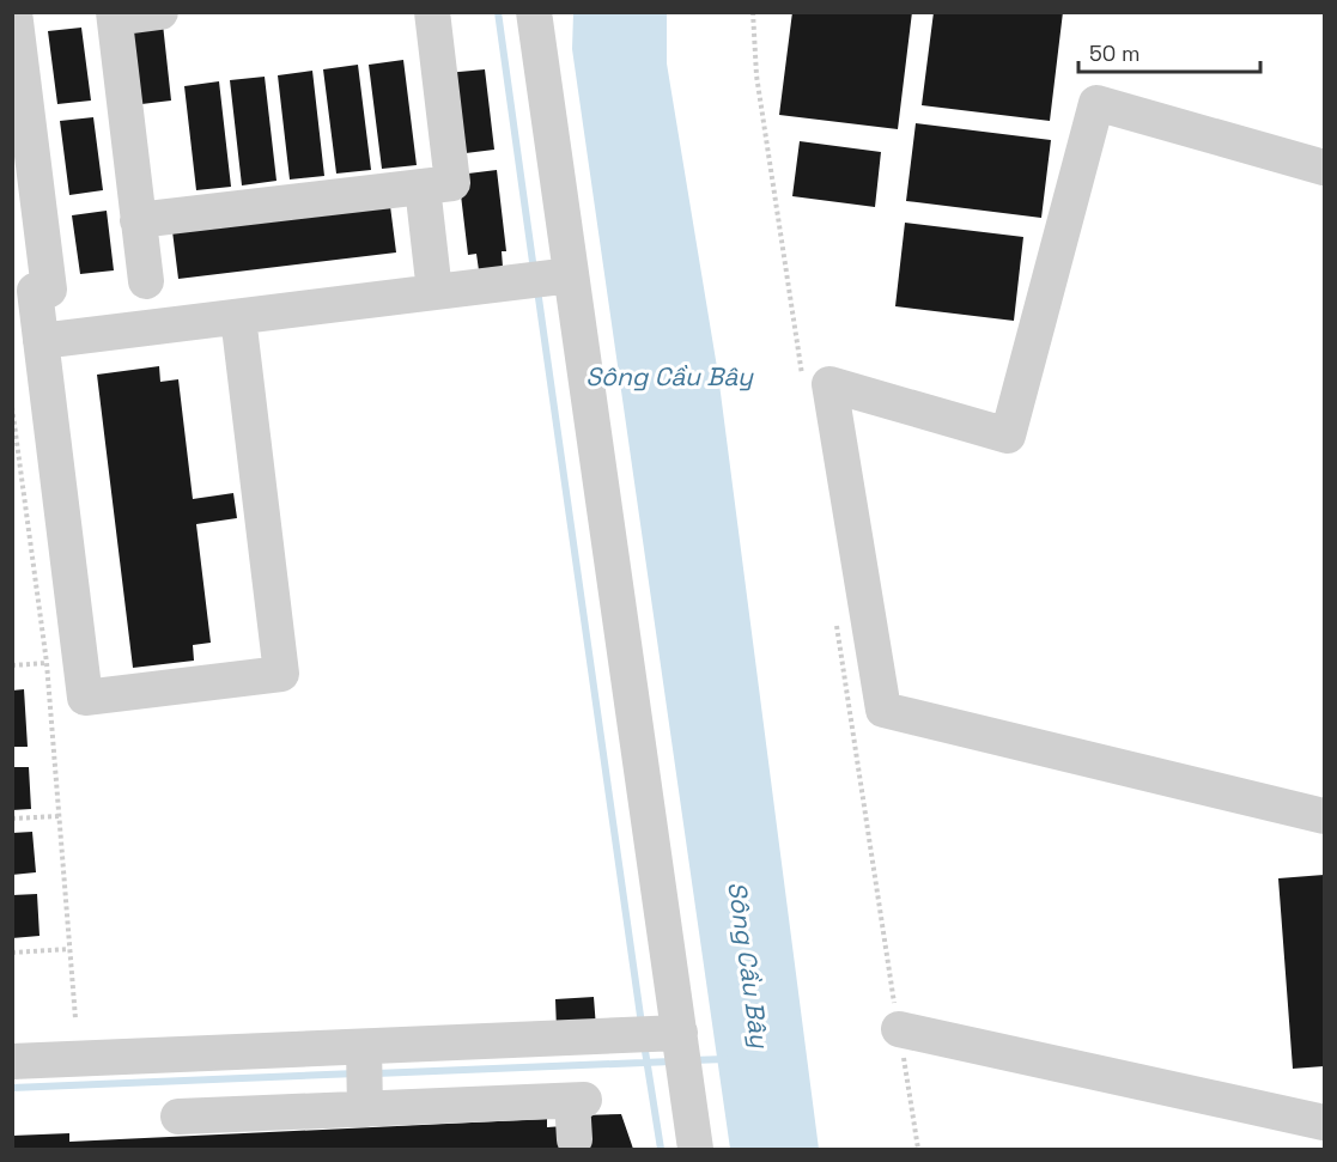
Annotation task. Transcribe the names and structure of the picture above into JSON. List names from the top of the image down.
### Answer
{
  "water": ["Sông Cầu Bây"],
  "scale_bar": "50 m"
}
